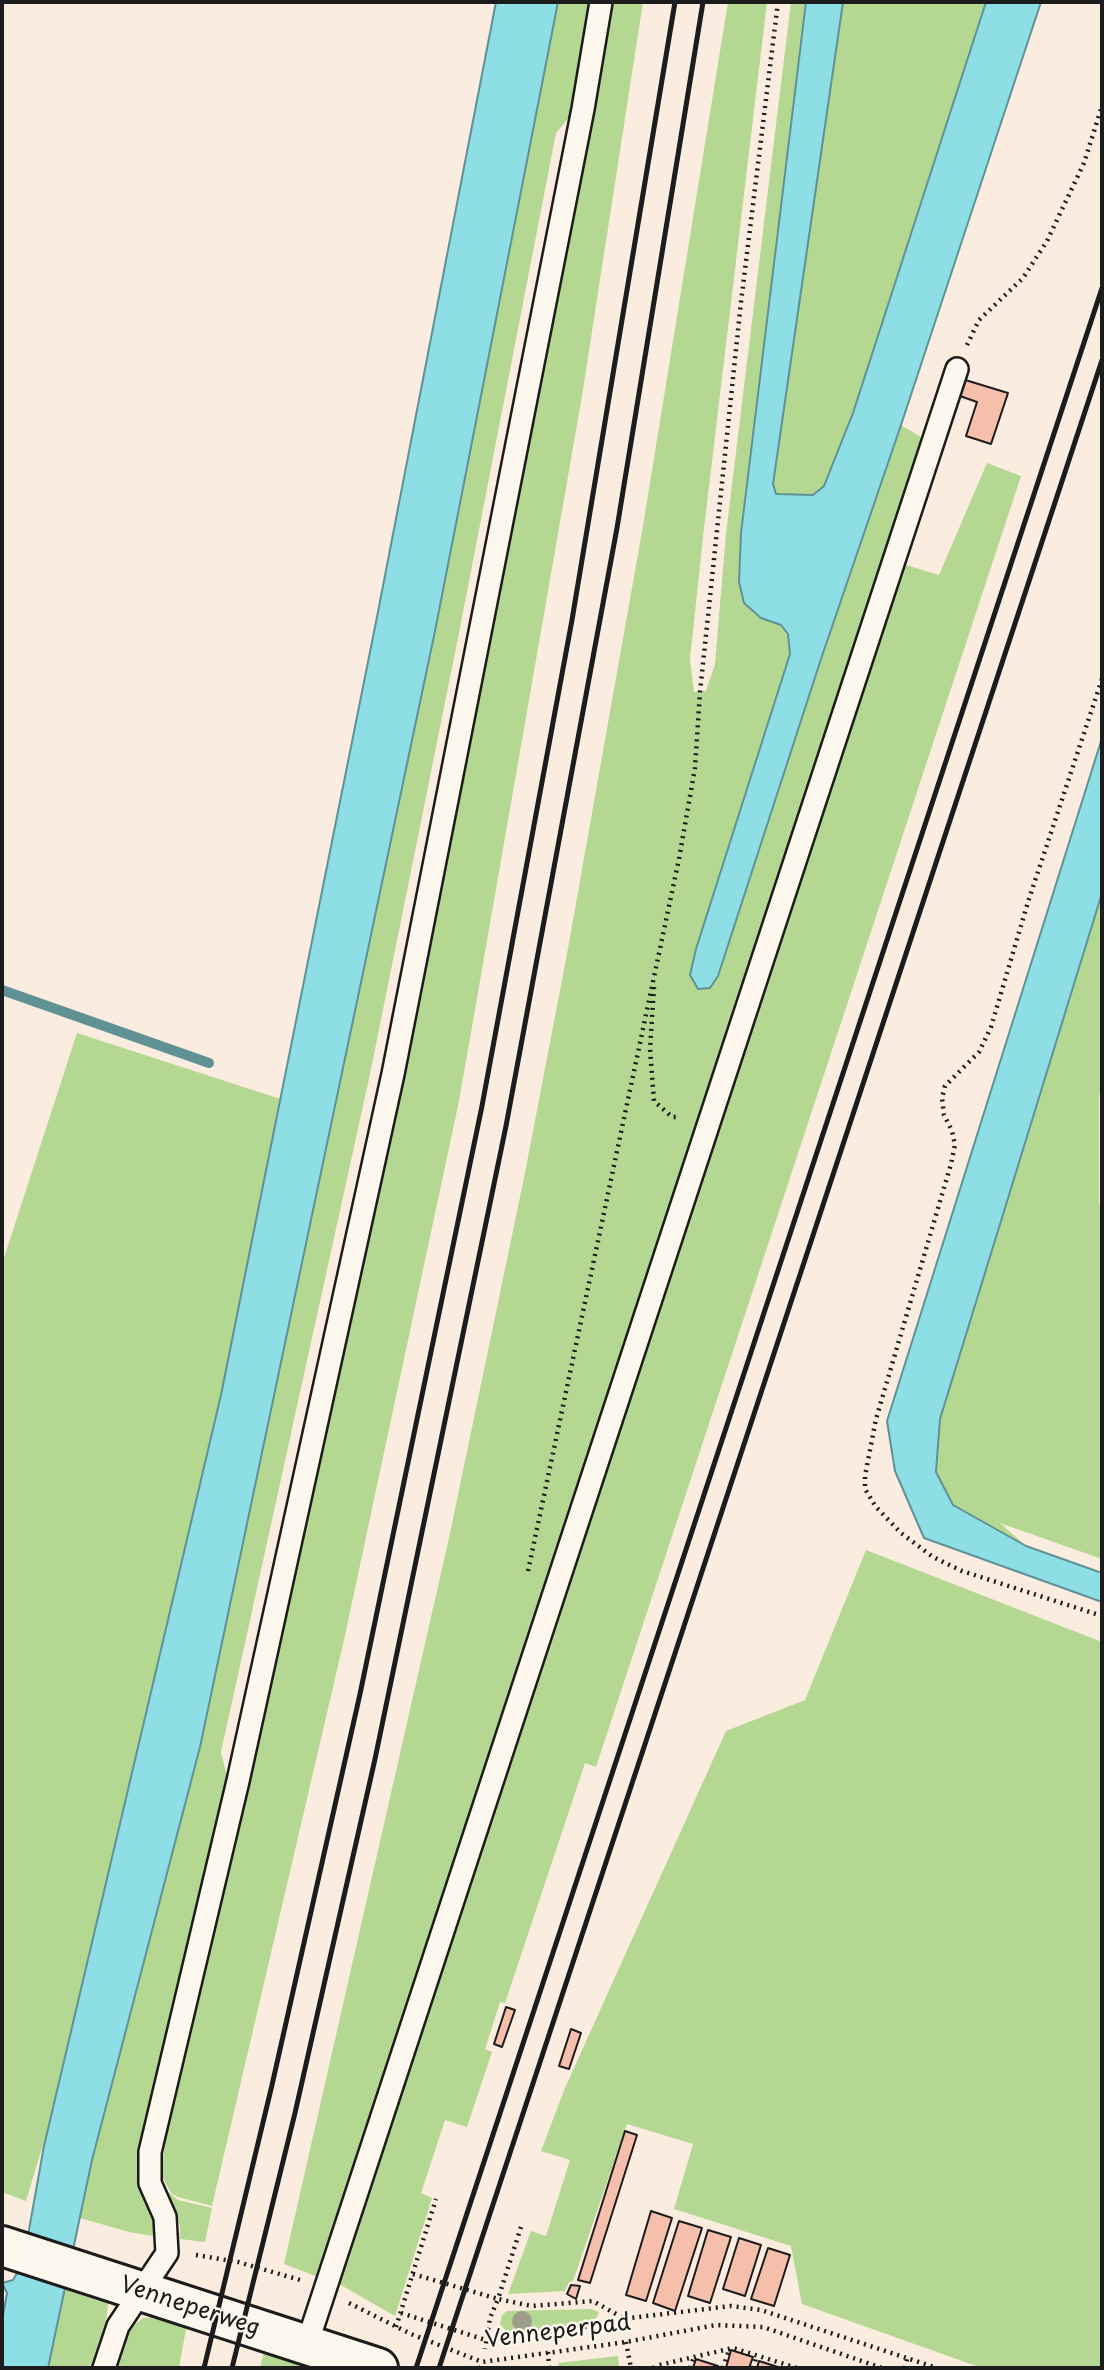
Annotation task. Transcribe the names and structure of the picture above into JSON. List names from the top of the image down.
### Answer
{
  "streets": {
    "main road": ["Venneperweg"],
    "path": ["Venneperpad"]
  }
}
